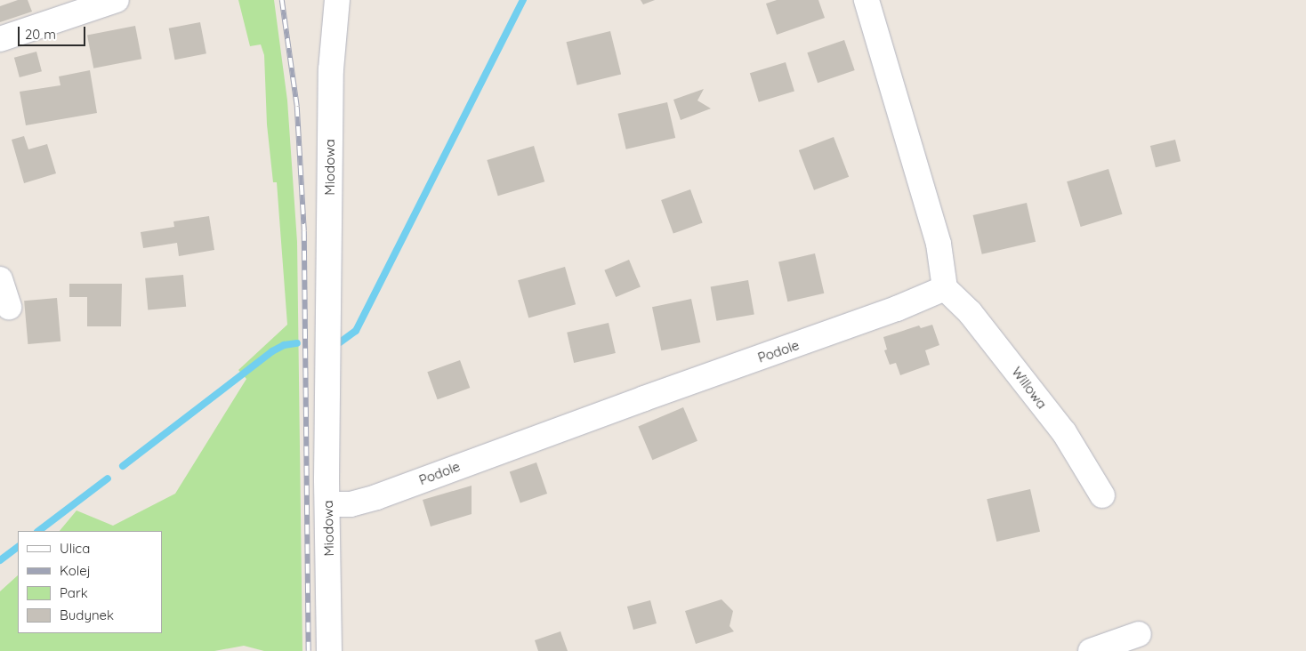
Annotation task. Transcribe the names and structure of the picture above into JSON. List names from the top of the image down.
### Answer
{
  "streets": {
    "street": ["Miodowa", "Podole", "Willowa"]
  },
  "crossings": [
    ["Miodowa", "Podole"],
    ["Podole", "Willowa"]
  ],
  "legend": [
    "Ulica",
    "Kolej",
    "Park",
    "Budynek"
  ],
  "scale_bar": "20 m"
}
